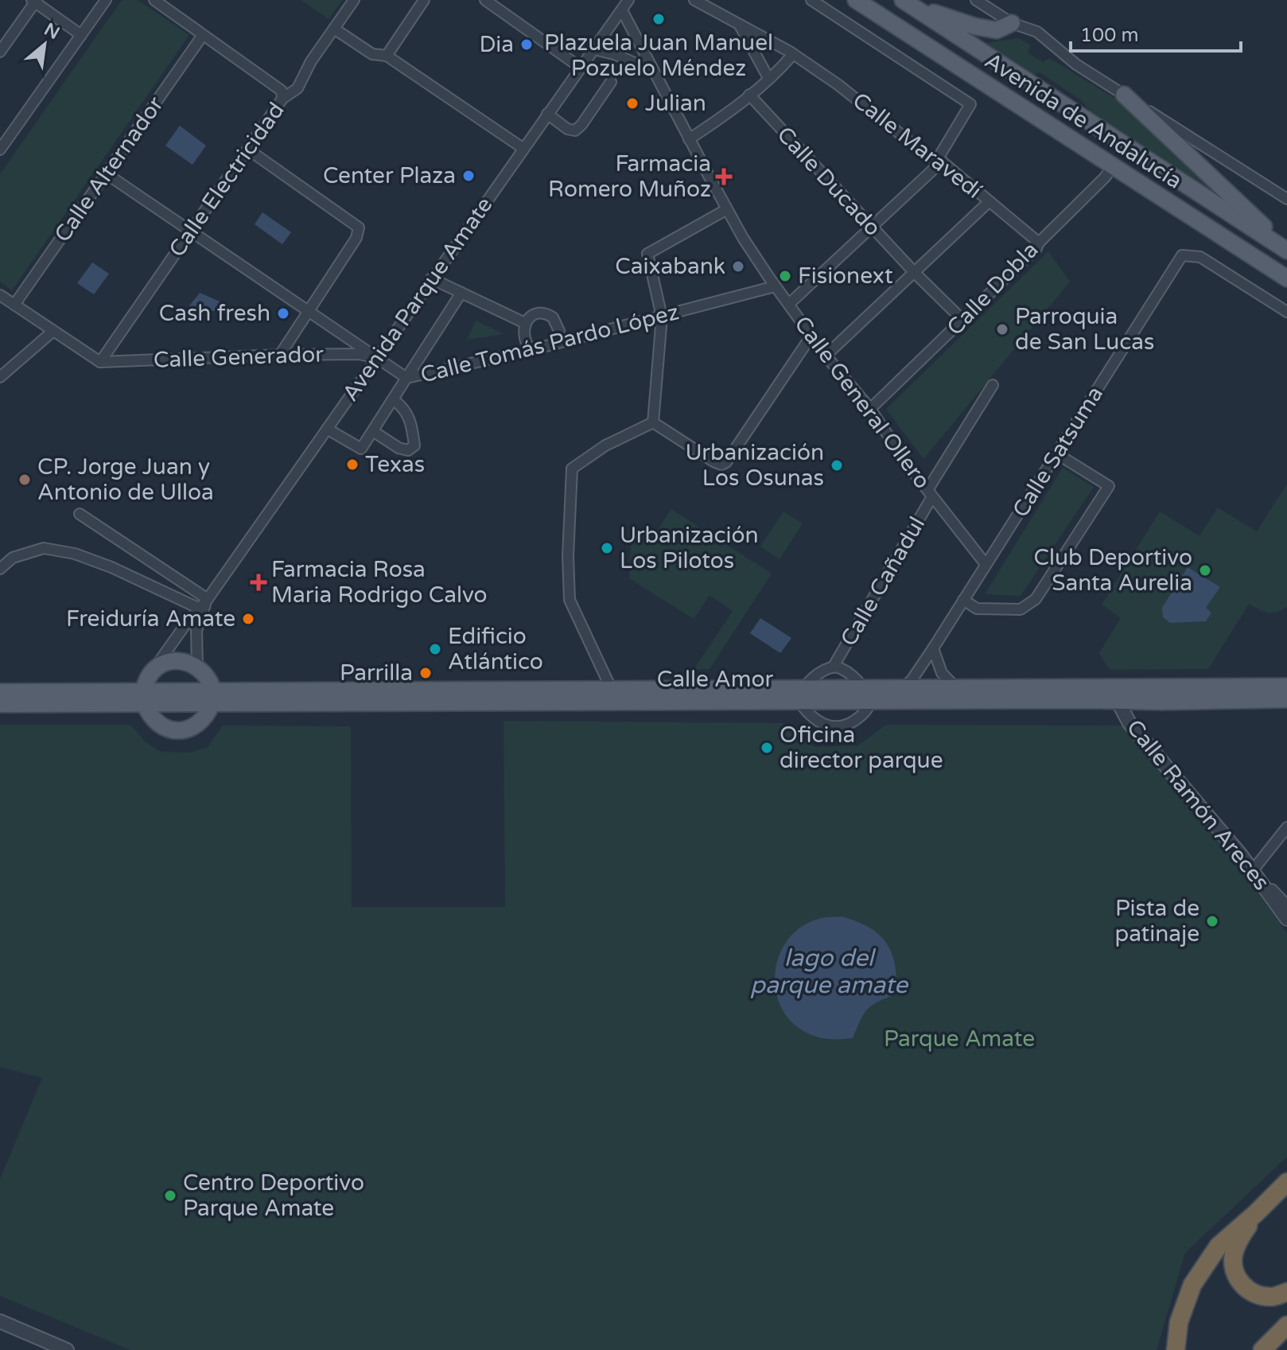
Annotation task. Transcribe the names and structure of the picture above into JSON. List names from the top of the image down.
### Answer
{
  "streets": {
    "main road": ["Avenida de Andalucía", "Calle Amor"],
    "street": [
      "Calle Maravedí",
      "Calle Alternador",
      "Calle Electricidad",
      "Calle Ducado",
      "Calle Dobla",
      "Avenida Parque Amate",
      "Calle Tomás Pardo López",
      "Calle Generador",
      "Calle General Ollero",
      "Calle Satsuma",
      "Calle Cañadul",
      "Calle Ramón Areces"
    ]
  },
  "crossings": [
    ["Avenida de Andalucía", "Calle Dobla"],
    ["Calle Maravedí", "Calle Dobla"],
    ["Calle Electricidad", "Calle Generador"],
    ["Calle Ducado", "Calle Dobla"],
    ["Calle Dobla", "Calle General Ollero"],
    ["Avenida Parque Amate", "Calle Tomás Pardo López"],
    ["Avenida Parque Amate", "Calle Generador"],
    ["Avenida Parque Amate", "Calle General Ollero"],
    ["Avenida Parque Amate", "Calle Amor"],
    ["Calle Tomás Pardo López", "Calle General Ollero"],
    ["Calle General Ollero", "Calle Satsuma"],
    ["Calle General Ollero", "Calle Cañadul"],
    ["Calle Satsuma", "Calle Amor"],
    ["Calle Amor", "Calle Ramón Areces"]
  ],
  "water": ["lago del parque amate"],
  "parks": ["Parque Amate"],
  "places": {
    "other": [
      "Plazuela Juan Manuel Pozuelo Méndez",
      "Dia",
      "Julian",
      "Center Plaza",
      "Caixabank",
      "Fisionext",
      "Cash fresh",
      "Parroquia de San Lucas",
      "Texas",
      "Urbanización Los Osunas",
      "CP. Jorge Juan y Antonio de Ulloa",
      "Urbanización Los Pilotos",
      "Club Deportivo Santa Aurelia",
      "Freiduría Amate",
      "Edificio Atlántico",
      "Parrilla",
      "Oficina director parque",
      "Pista de patinaje",
      "Centro Deportivo Parque Amate"
    ],
    "health": ["Farmacia Romero Muñoz", "Farmacia Rosa Maria Rodrigo Calvo"]
  },
  "scale_bar": "100 m",
  "north": "top right"
}
